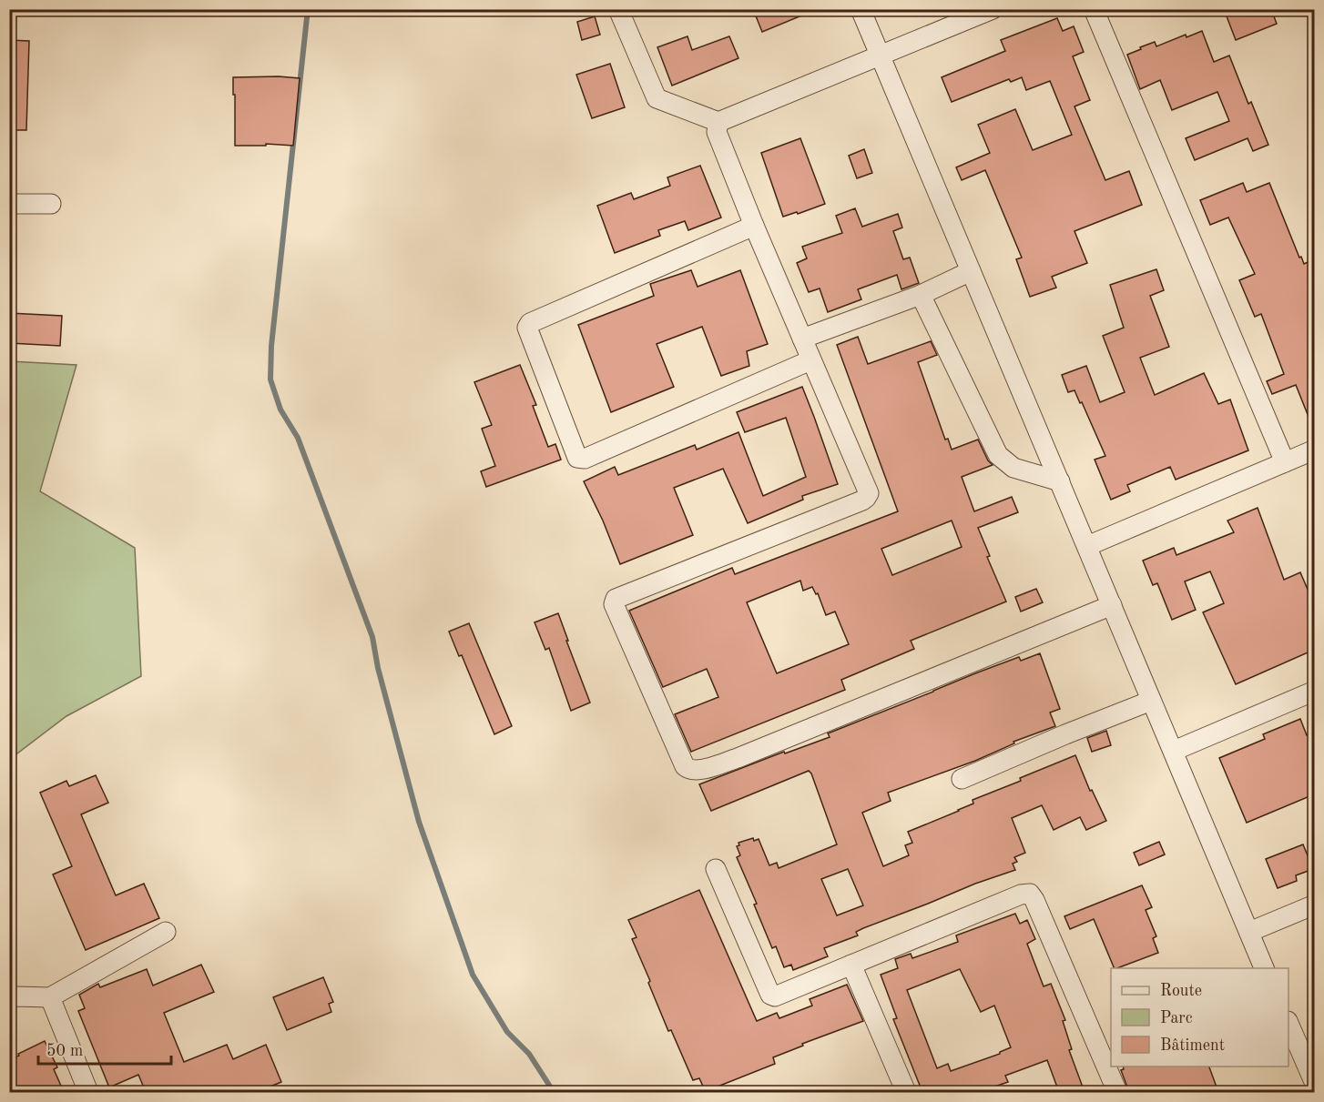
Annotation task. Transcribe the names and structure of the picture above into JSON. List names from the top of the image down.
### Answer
{
  "legend": ["Route", "Parc", "Bâtiment"],
  "scale_bar": "50 m"
}
